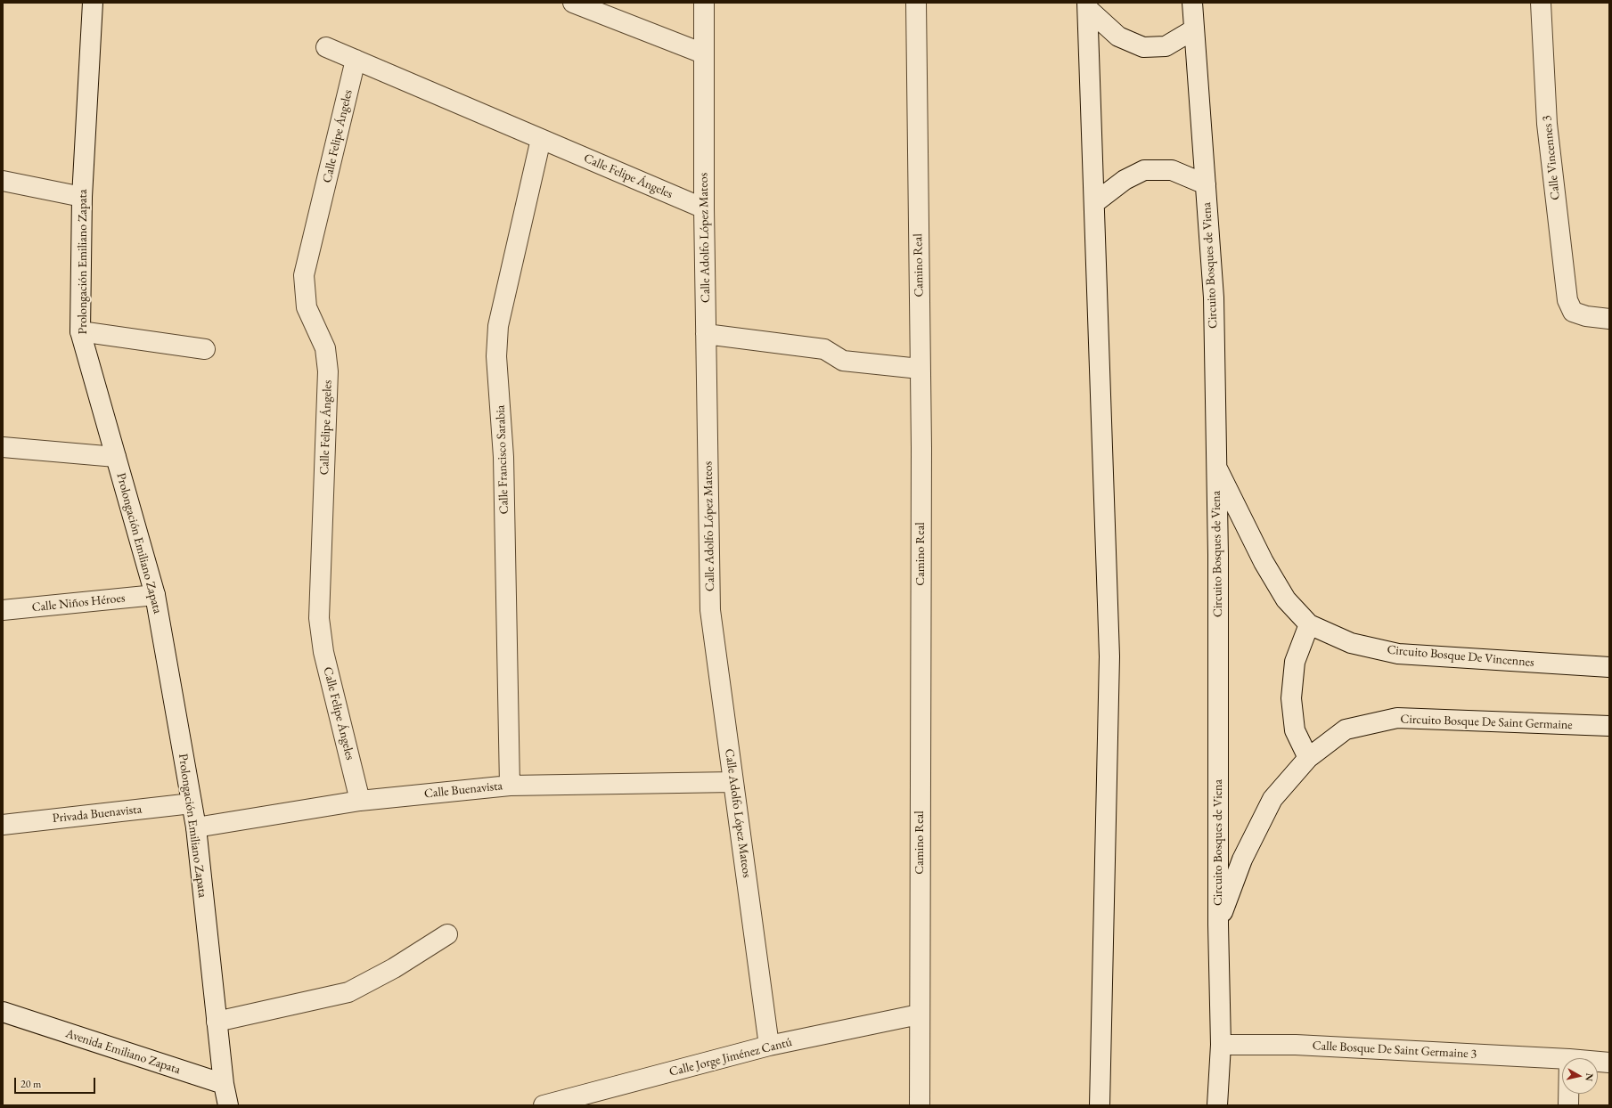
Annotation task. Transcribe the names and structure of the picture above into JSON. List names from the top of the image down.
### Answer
{
  "streets": {
    "street": [
      "Calle Felipe Ángeles",
      "Calle Vincennes 3",
      "Calle Adolfo López Mateos",
      "Prolongación Emiliano Zapata",
      "Camino Real",
      "Circuito Bosques de Viena",
      "Calle Francisco Sarabia",
      "Calle Niños Héroes",
      "Circuito Bosque De Vincennes",
      "Circuito Bosque De Saint Germaine",
      "Calle Buenavista",
      "Privada Buenavista",
      "Calle Bosque De Saint Germaine 3",
      "Avenida Emiliano Zapata",
      "Calle Jorge Jiménez Cantú"
    ]
  },
  "crossings": [
    ["Calle Felipe Ángeles", "Calle Adolfo López Mateos"],
    ["Calle Felipe Ángeles", "Calle Francisco Sarabia"],
    ["Calle Felipe Ángeles", "Calle Buenavista"],
    ["Calle Adolfo López Mateos", "Calle Buenavista"],
    ["Calle Adolfo López Mateos", "Calle Jorge Jiménez Cantú"],
    ["Prolongación Emiliano Zapata", "Calle Niños Héroes"],
    ["Prolongación Emiliano Zapata", "Calle Buenavista"],
    ["Prolongación Emiliano Zapata", "Privada Buenavista"],
    ["Prolongación Emiliano Zapata", "Avenida Emiliano Zapata"],
    ["Camino Real", "Calle Jorge Jiménez Cantú"],
    ["Circuito Bosques de Viena", "Circuito Bosque De Vincennes"],
    ["Circuito Bosques de Viena", "Circuito Bosque De Saint Germaine"],
    ["Circuito Bosques de Viena", "Calle Bosque De Saint Germaine 3"],
    ["Calle Francisco Sarabia", "Calle Buenavista"]
  ],
  "scale_bar": "20 m",
  "north": "right"
}
